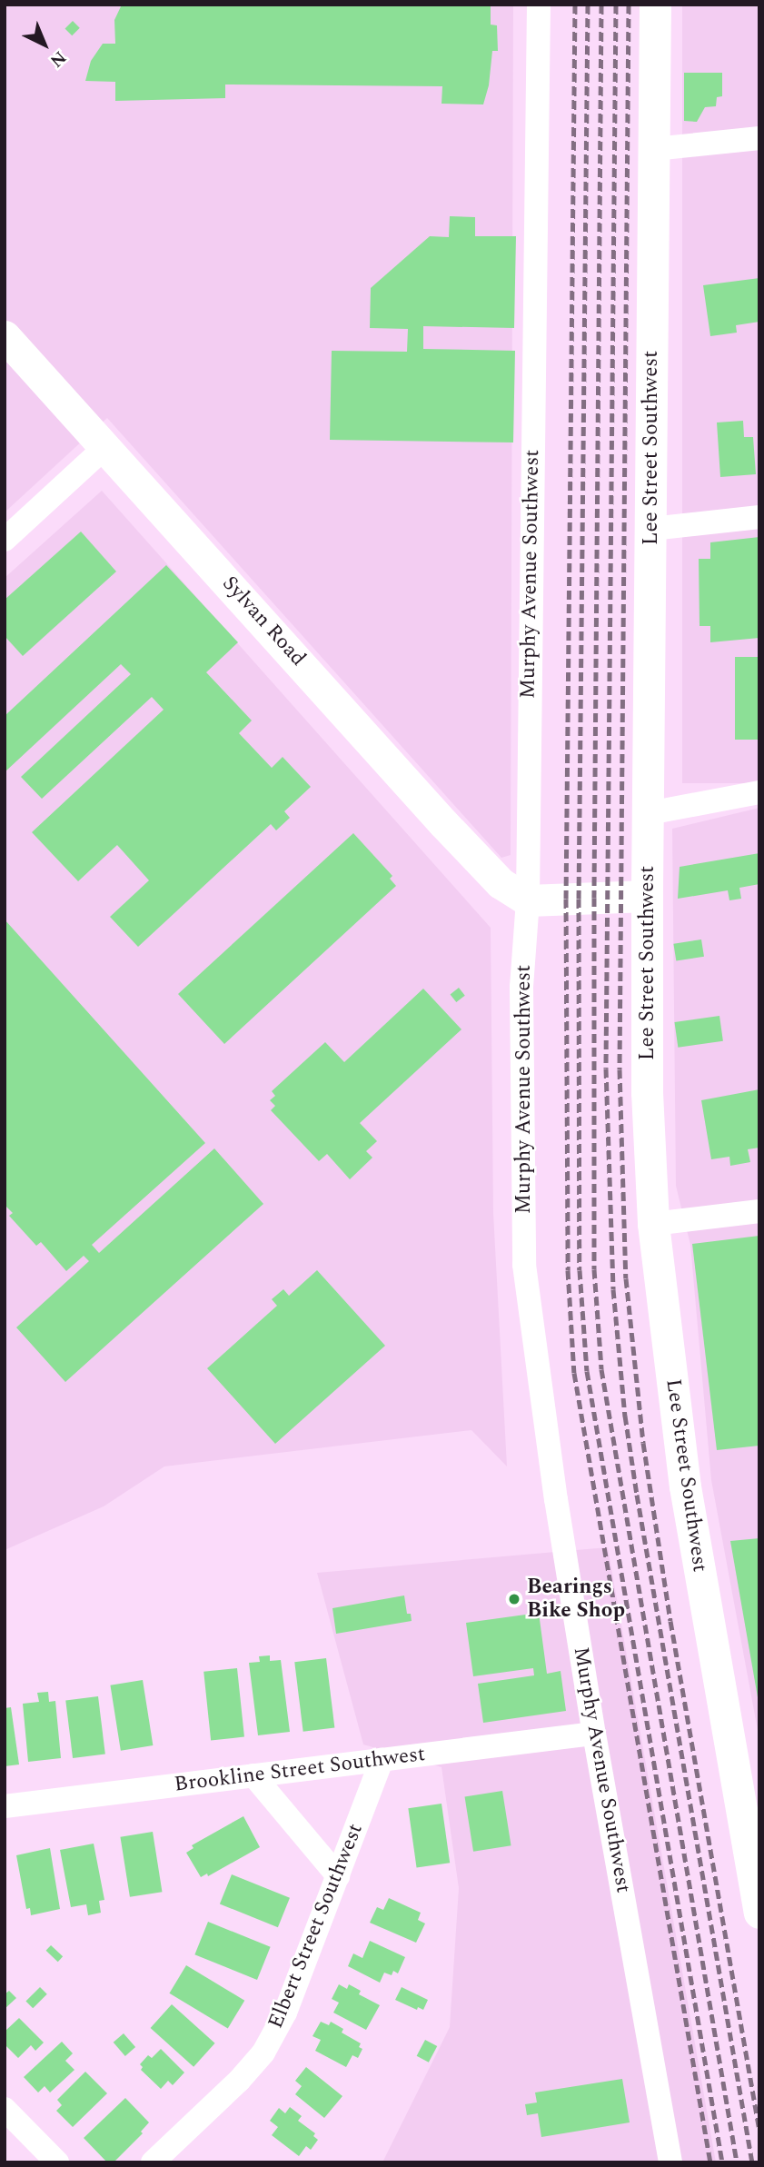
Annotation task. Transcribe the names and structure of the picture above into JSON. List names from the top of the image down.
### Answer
{
  "streets": {
    "main road": ["Lee Street Southwest", "Sylvan Road"],
    "street": ["Murphy Avenue Southwest", "Brookline Street Southwest", "Elbert Street Southwest"]
  },
  "crossings": [
    ["Murphy Avenue Southwest", "Sylvan Road"],
    ["Murphy Avenue Southwest", "Brookline Street Southwest"],
    ["Brookline Street Southwest", "Elbert Street Southwest"]
  ],
  "places": ["Bearings Bike Shop"],
  "north": "bottom right"
}
